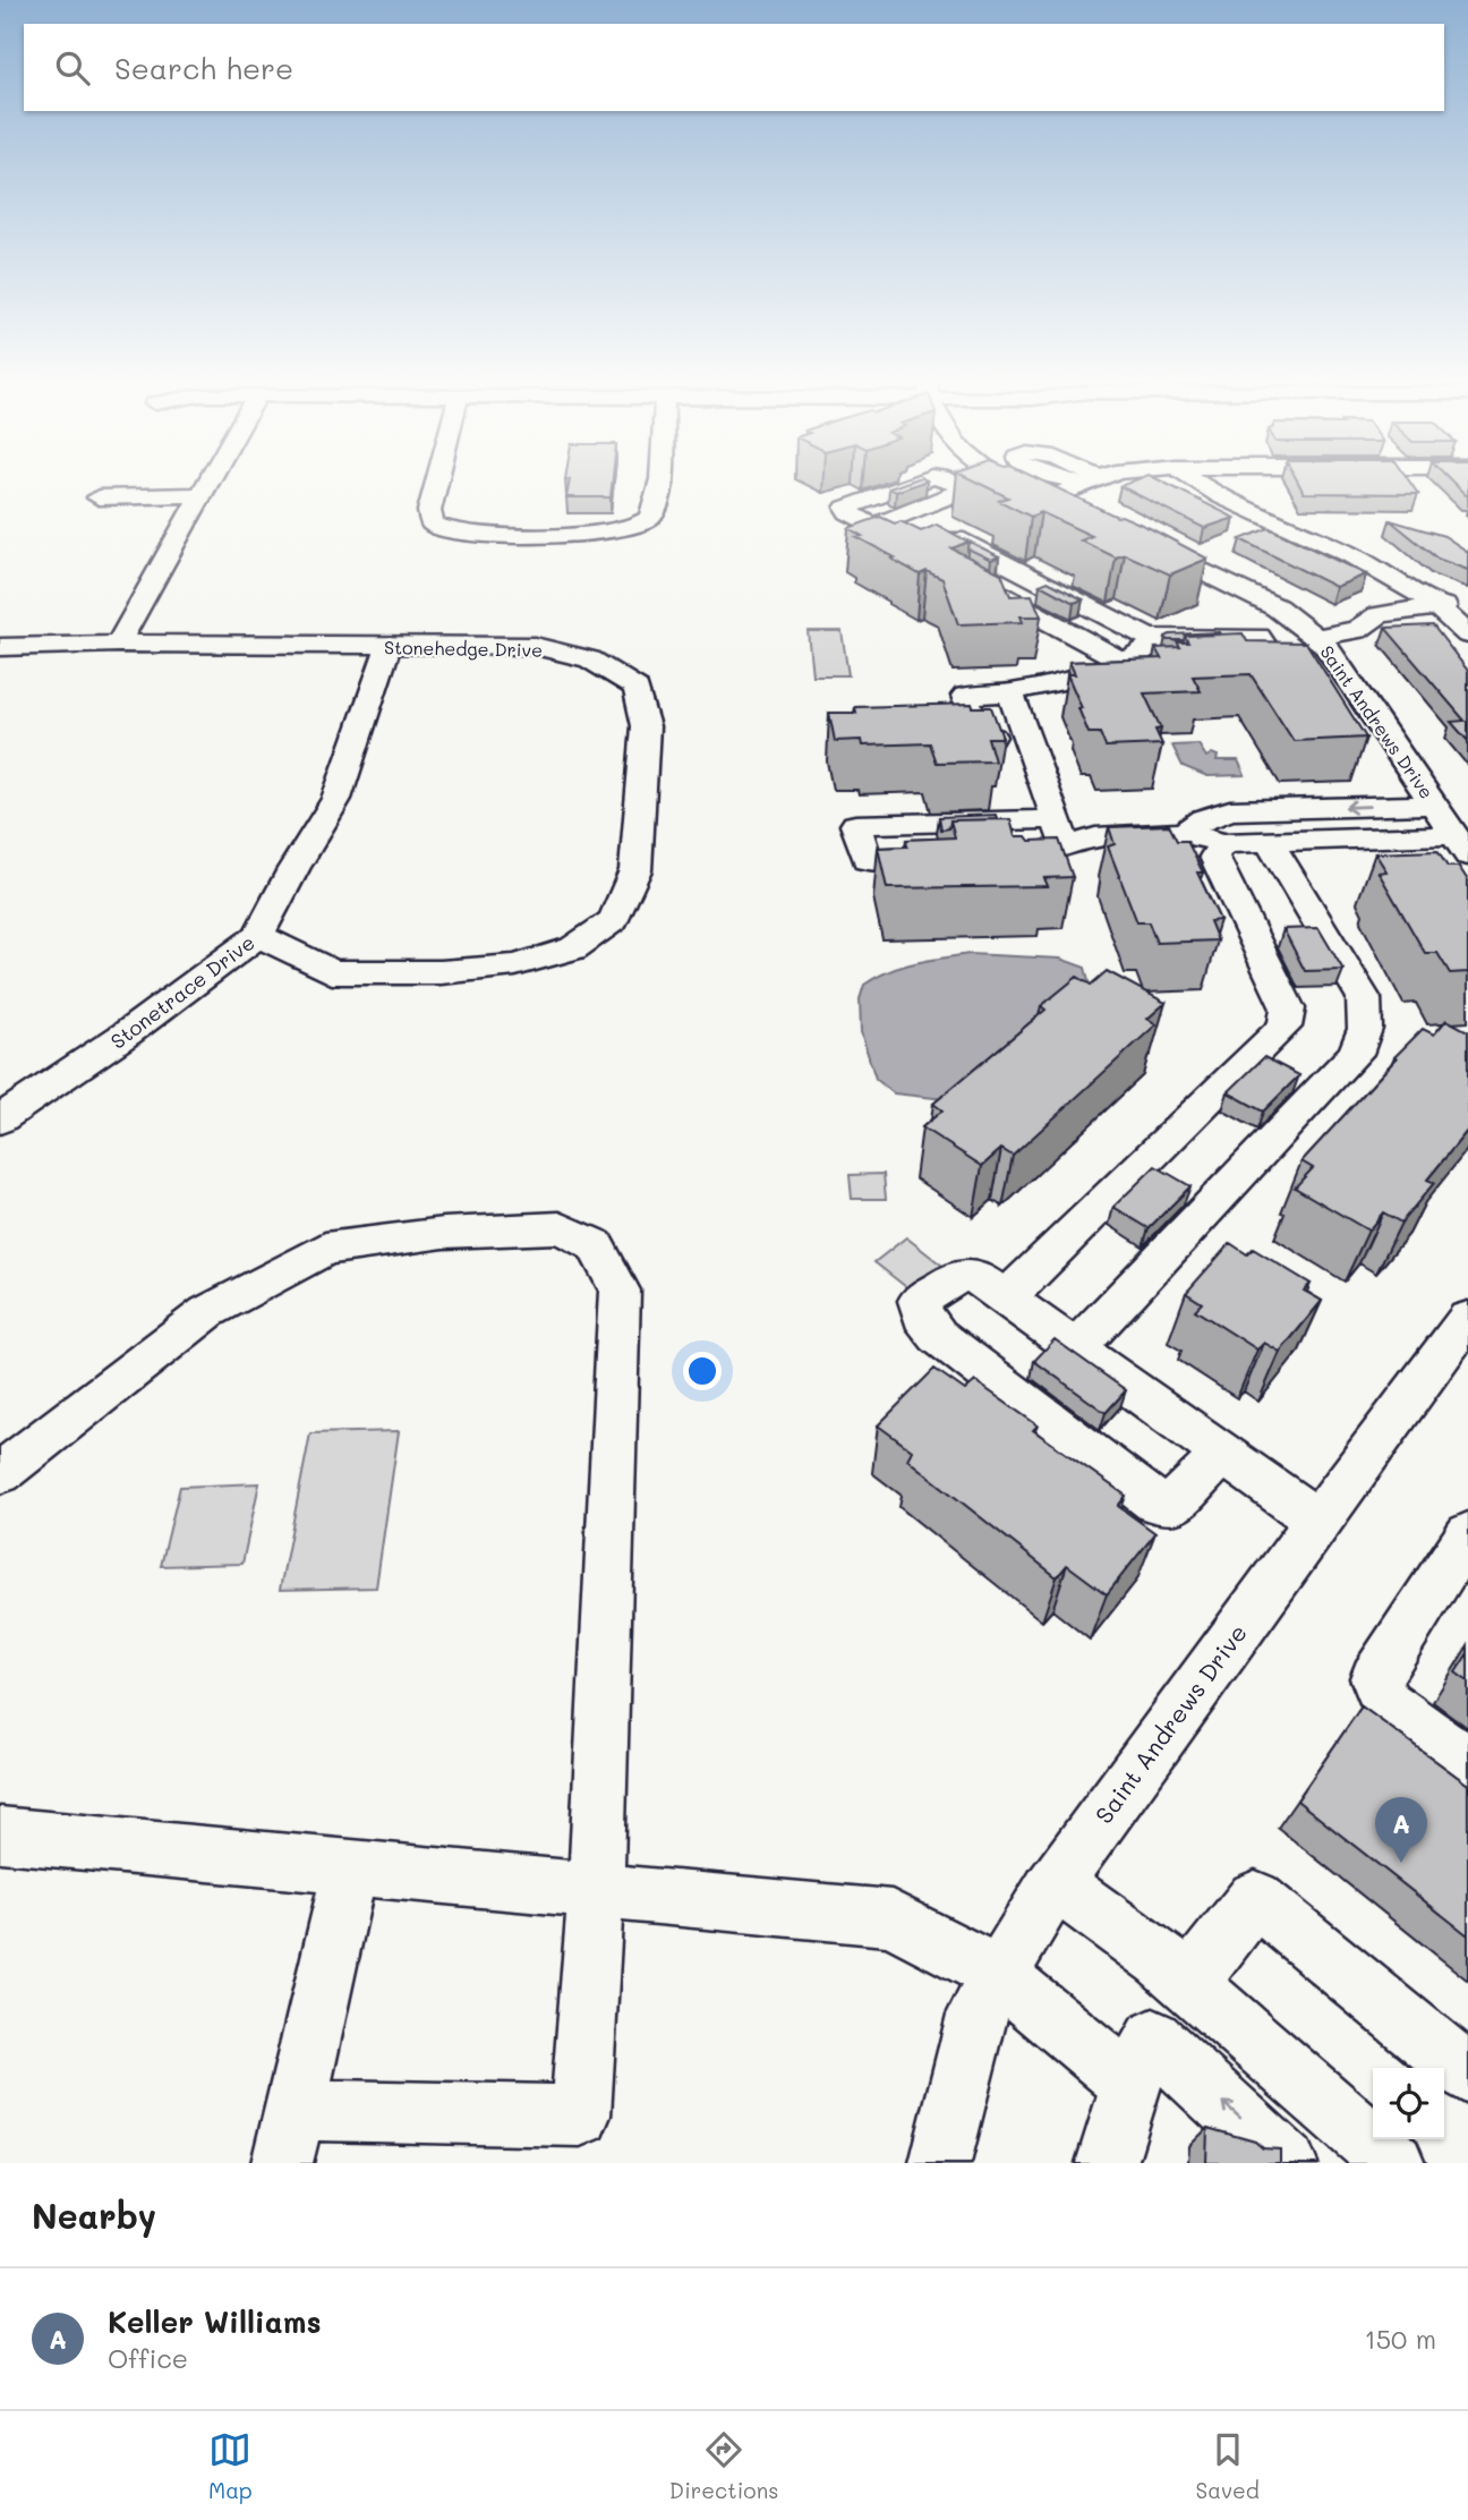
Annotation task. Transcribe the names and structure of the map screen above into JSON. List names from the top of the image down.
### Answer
{
  "streets": {
    "street": ["Stonehedge Drive", "Saint Andrews Drive", "Stonetrace Drive"]
  },
  "crossings": [
    ["Stonehedge Drive", "Stonetrace Drive"]
  ],
  "page": {
    "search": "Search here",
    "pins": "A",
    "heading": "Nearby",
    "list": [
      {
        "mark": "A",
        "name": "Keller Williams",
        "note": "Office",
        "value": "150 m"
      }
    ],
    "nav": ["Map", "Directions", "Saved"]
  }
}
